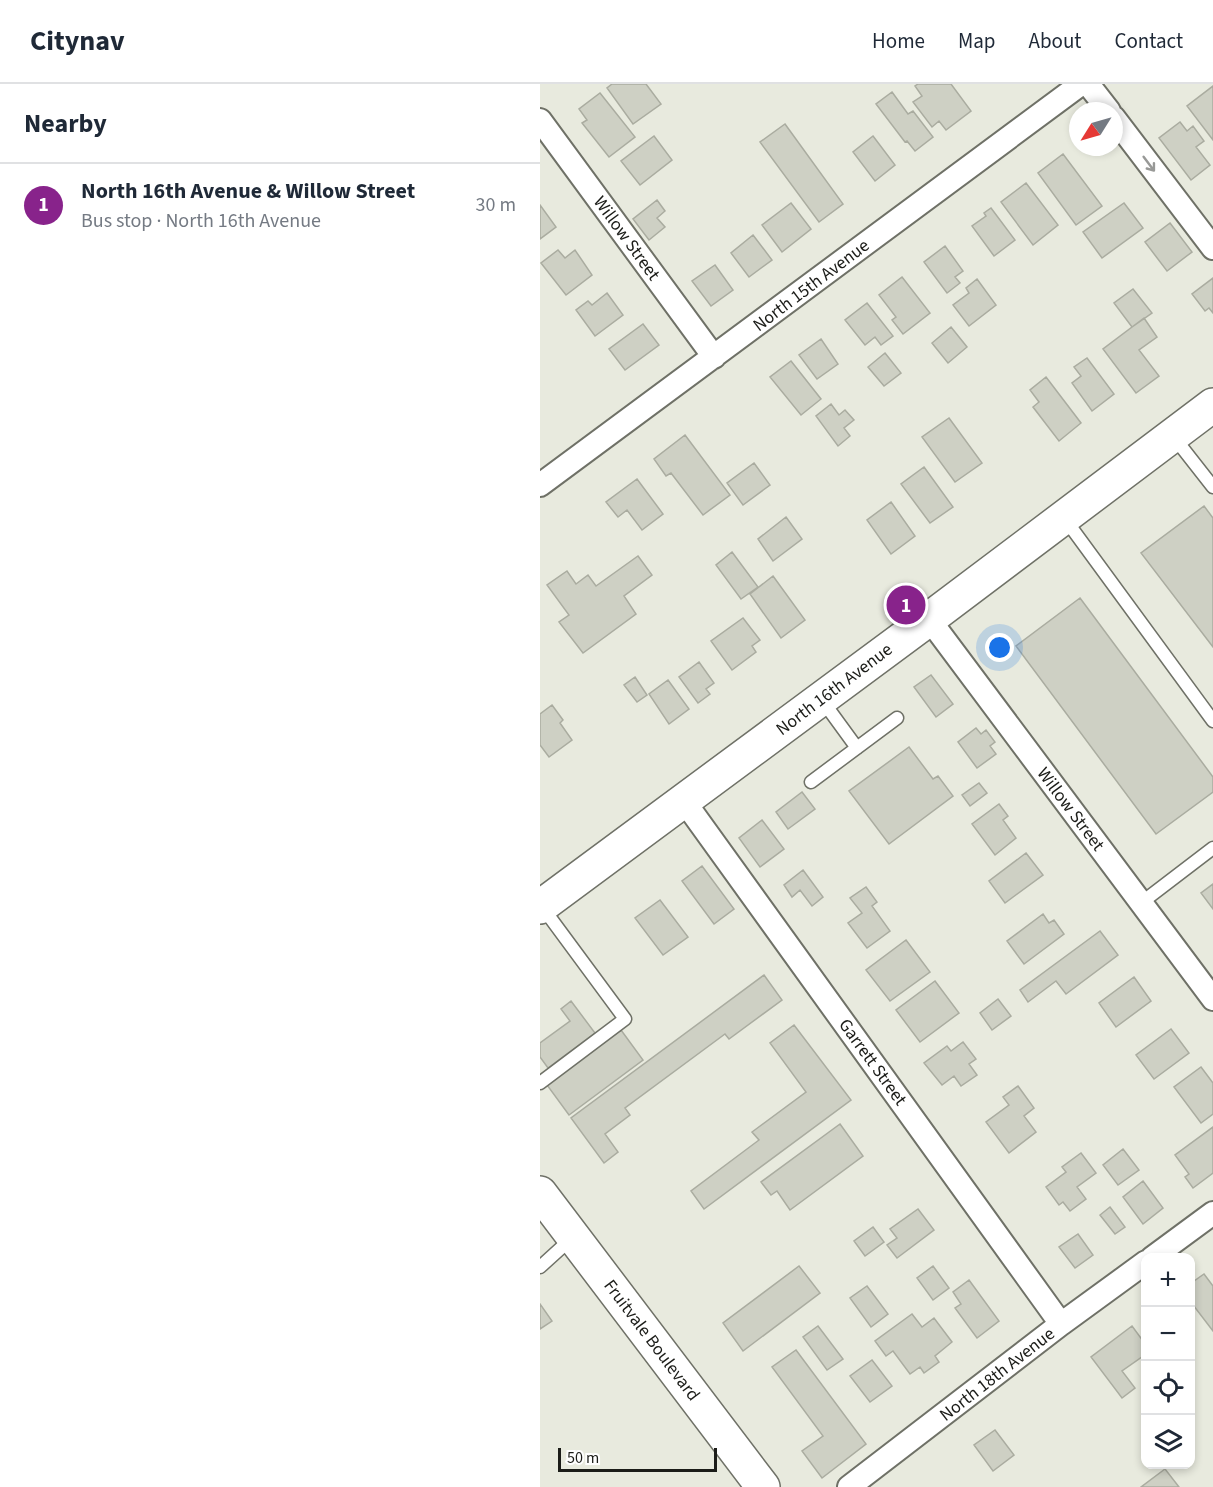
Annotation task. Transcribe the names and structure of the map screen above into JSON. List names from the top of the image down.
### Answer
{
  "streets": {
    "main road": ["North 16th Avenue", "Fruitvale Boulevard"],
    "street": [
      "Willow Street",
      "North 15th Avenue",
      "Garrett Street",
      "North 18th Avenue"
    ]
  },
  "crossings": [
    ["Willow Street", "North 15th Avenue"],
    ["Willow Street", "North 16th Avenue"],
    ["North 16th Avenue", "Garrett Street"],
    ["Garrett Street", "North 18th Avenue"]
  ],
  "scale_bar": "50 m",
  "north": "bottom left",
  "page": {
    "header": "Citynav",
    "nav": [
      "Home",
      "Map",
      "About",
      "Contact"
    ],
    "heading": "Nearby",
    "list": [
      {
        "mark": "1",
        "name": "North 16th Avenue & Willow Street",
        "note": "Bus stop · North 16th Avenue",
        "value": "30 m"
      }
    ],
    "pins": "1",
    "map_buttons": ["+", "−"],
    "scale": "50 m"
  }
}
